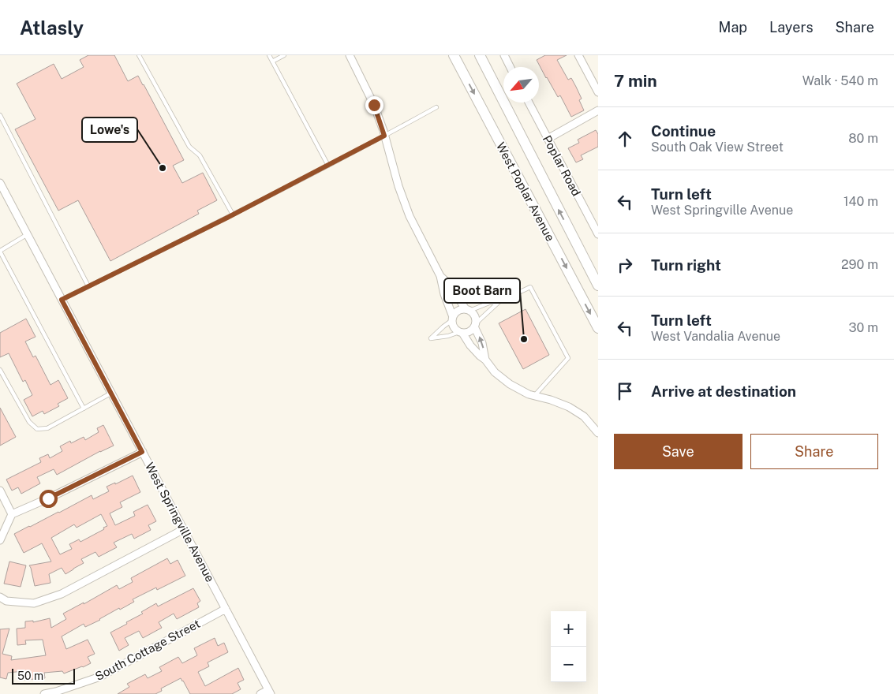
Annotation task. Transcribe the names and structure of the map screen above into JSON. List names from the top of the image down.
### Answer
{
  "streets": {
    "main road": ["West Poplar Avenue"],
    "street": ["Poplar Road", "West Springville Avenue", "South Cottage Street"]
  },
  "crossings": [
    ["West Springville Avenue", "South Cottage Street"]
  ],
  "places": ["Lowe's", "Boot Barn"],
  "scale_bar": "50 m",
  "north": "bottom left",
  "page": {
    "header": "Atlasly",
    "nav": ["Map", "Layers", "Share"],
    "heading": ["7 min", "Walk · 540 m"],
    "list": [
      ["Continue", "South Oak View Street", "80 m"],
      ["Turn left", "West Springville Avenue", "140 m"],
      ["Turn right", "290 m"],
      ["Turn left", "West Vandalia Avenue", "30 m"],
      "Arrive at destination"
    ],
    "buttons": ["Save", "Share"],
    "map_buttons": ["+", "−"],
    "scale": "50 m"
  }
}
